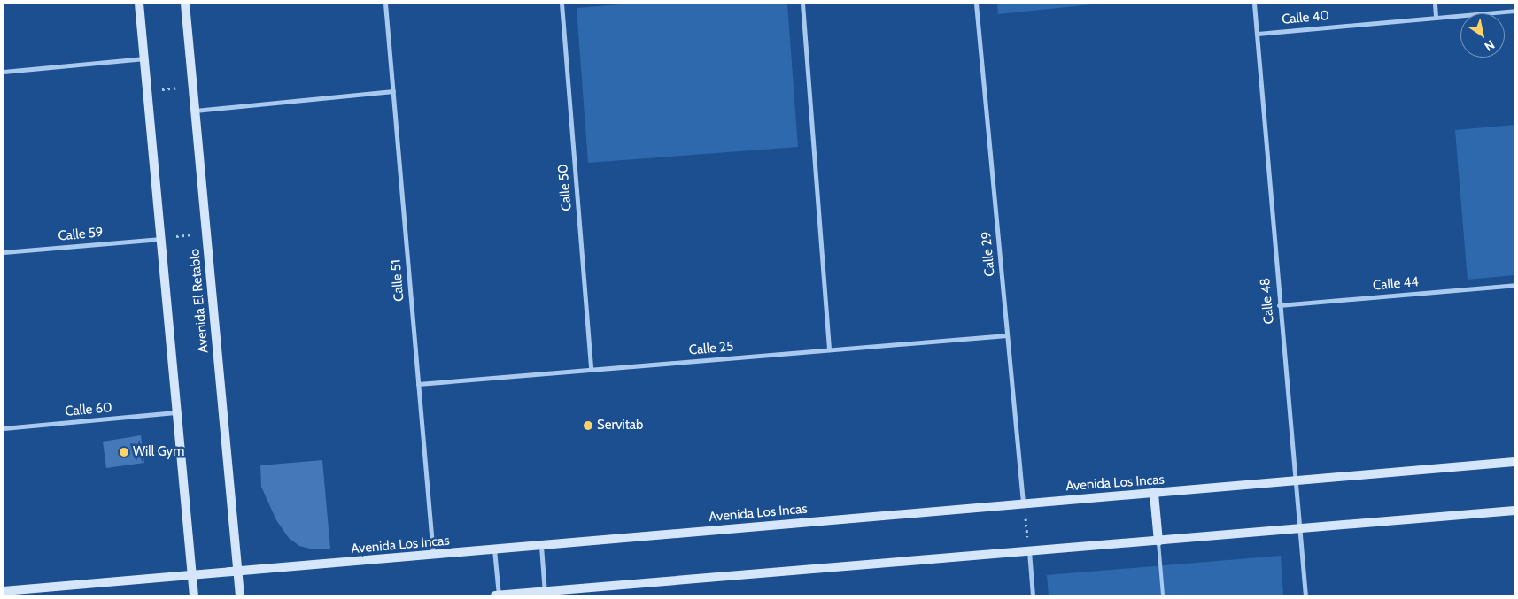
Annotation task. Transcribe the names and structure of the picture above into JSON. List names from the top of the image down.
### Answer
{
  "streets": {
    "main road": ["Avenida El Retablo", "Avenida Los Incas"],
    "street": [
      "Calle 40",
      "Calle 50",
      "Calle 59",
      "Calle 29",
      "Calle 51",
      "Calle 44",
      "Calle 48",
      "Calle 25",
      "Calle 60"
    ]
  },
  "crossings": [
    ["Calle 40", "Calle 48"],
    ["Calle 50", "Calle 25"],
    ["Calle 29", "Calle 25"],
    ["Calle 29", "Avenida Los Incas"],
    ["Calle 51", "Calle 25"],
    ["Calle 51", "Avenida Los Incas"],
    ["Calle 44", "Calle 48"],
    ["Avenida El Retablo", "Avenida Los Incas"],
    ["Calle 48", "Avenida Los Incas"]
  ],
  "places": ["Servitab", "Will Gym"],
  "north": "bottom right"
}
